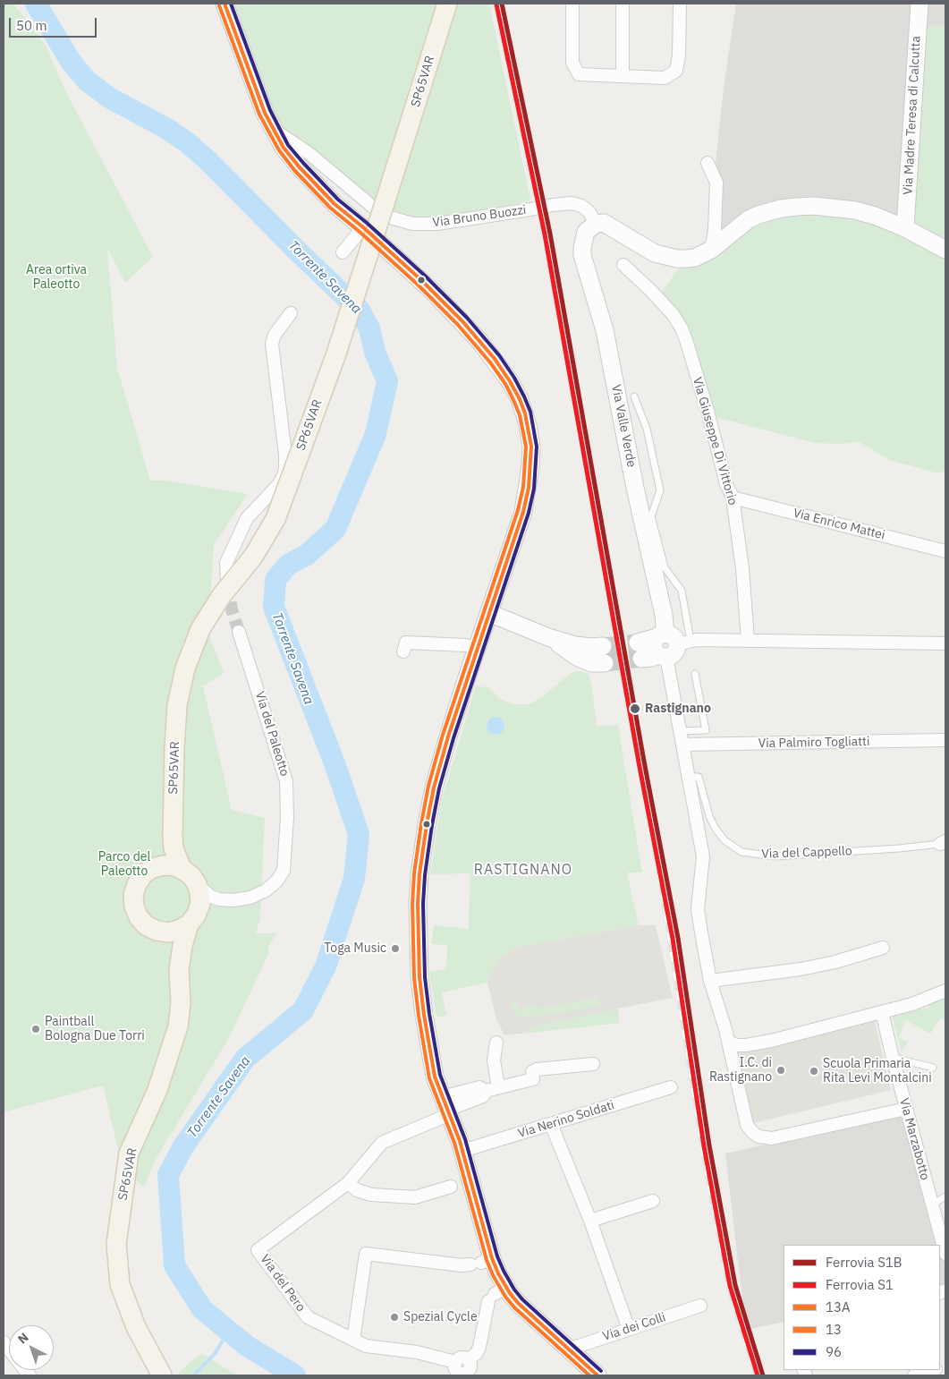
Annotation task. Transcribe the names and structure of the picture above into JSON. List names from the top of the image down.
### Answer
{
  "streets": {
    "main road": ["SP65VAR", "Via Madre Teresa di Calcutta", "Via Valle Verde"],
    "street": [
      "Via Bruno Buozzi",
      "Via Giuseppe Di Vittorio",
      "Via Enrico Mattei",
      "Via del Paleotto",
      "Via Palmiro Togliatti",
      "Via Nerino Soldati",
      "Via Marzabotto",
      "Via del Pero",
      "Via dei Colli"
    ],
    "lane": ["Via del Cappello"]
  },
  "crossings": [
    ["SP65VAR", "Via Bruno Buozzi"],
    ["Via Bruno Buozzi", "Via Valle Verde"],
    ["Via Giuseppe Di Vittorio", "Via Enrico Mattei"]
  ],
  "districts": ["RASTIGNANO"],
  "water": ["Torrente Savena"],
  "parks": ["Area ortiva Paleotto", "Parco del Paleotto"],
  "places": [
    "Rastignano",
    "Toga Music",
    "Paintball Bologna Due Torri",
    "I.C. di Rastignano",
    "Scuola Primaria Rita Levi Montalcini",
    "Spezial Cycle"
  ],
  "lines": [
    "rail line S1B",
    "transit line 13A",
    "transit line 96",
    "rail line S1",
    "transit line 13"
  ],
  "legend": [
    "Ferrovia S1B",
    "Ferrovia S1",
    "13A",
    "13",
    "96"
  ],
  "scale_bar": "50 m",
  "north": "top left"
}
